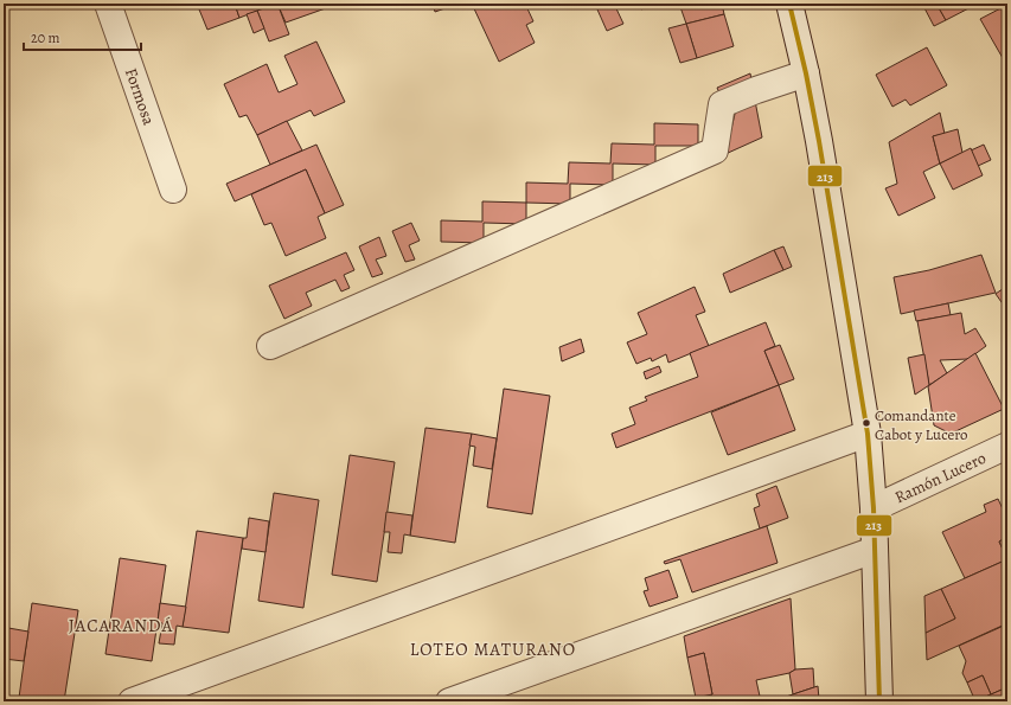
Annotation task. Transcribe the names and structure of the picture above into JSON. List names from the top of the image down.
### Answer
{
  "streets": {
    "street": ["Formosa", "Ramón Lucero"]
  },
  "districts": ["JACARANDÁ", "LOTEO MATURANO"],
  "places": ["Comandante Cabot y Lucero"],
  "lines": ["transit line 213"],
  "scale_bar": "20 m"
}
